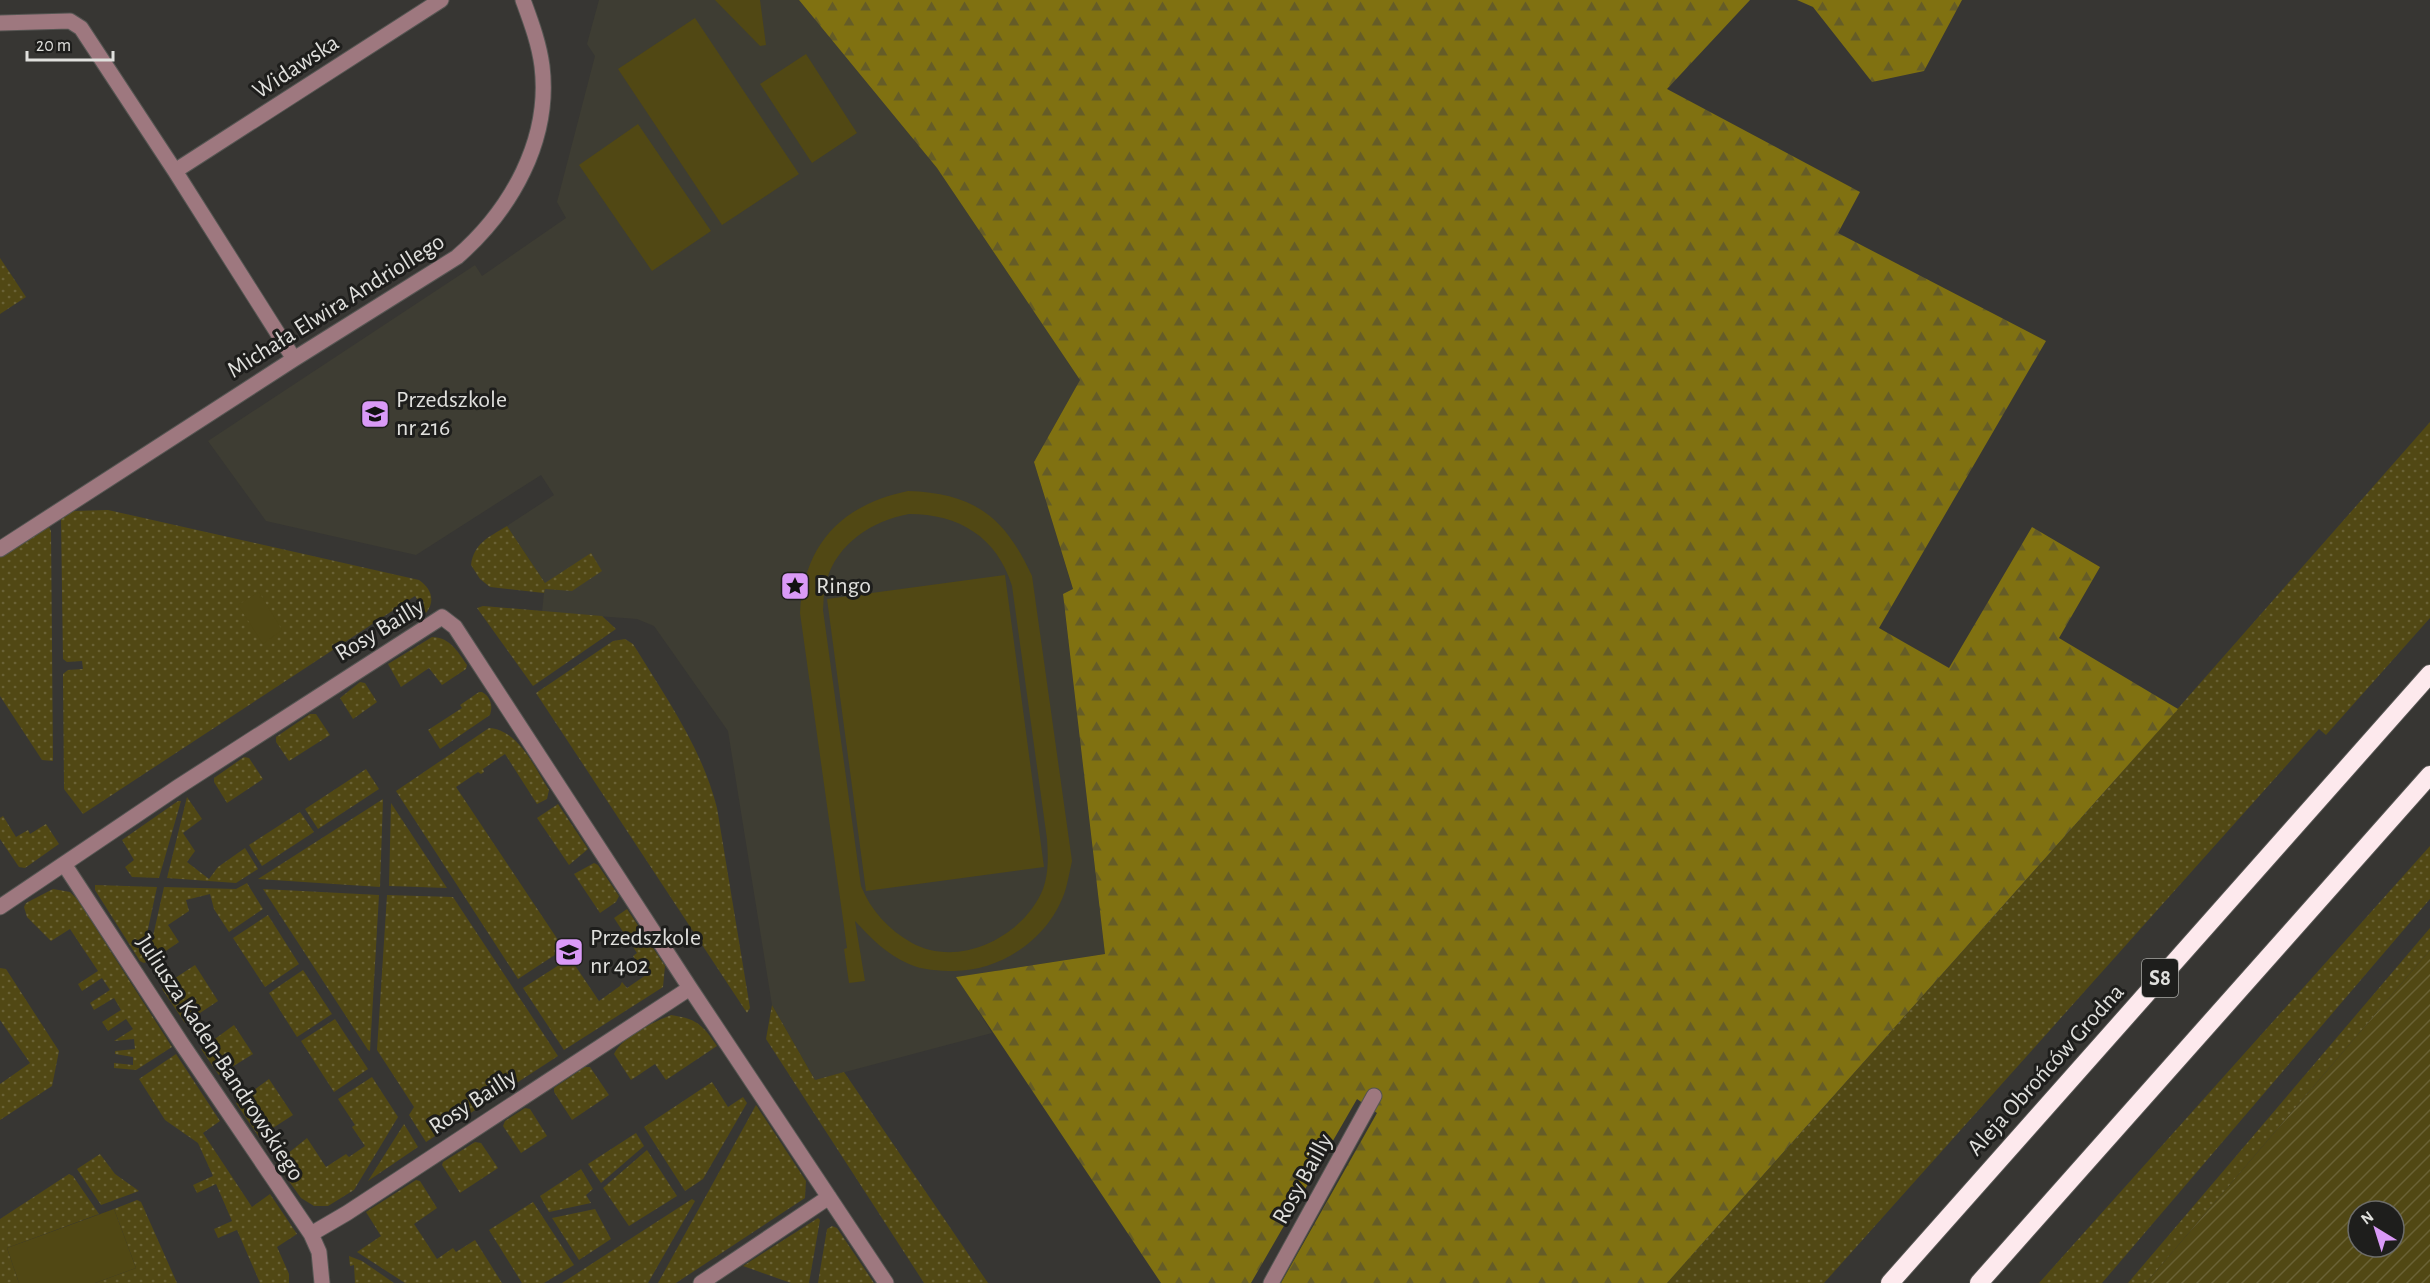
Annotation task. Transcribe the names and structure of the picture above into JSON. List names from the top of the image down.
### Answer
{
  "streets": {
    "highway": ["S8", "Aleja Obrońców Grodna"],
    "street": [
      "Widawska",
      "Michała Elwira Andriollego",
      "Rosy Bailly",
      "Juliusza Kaden-Bandrowskiego"
    ]
  },
  "crossings": [
    ["Rosy Bailly", "Juliusza Kaden-Bandrowskiego"]
  ],
  "places": {
    "school or university": ["Przedszkole nr 216", "Przedszkole nr 402"],
    "place": ["Ringo"]
  },
  "scale_bar": "20 m",
  "north": "top left"
}
